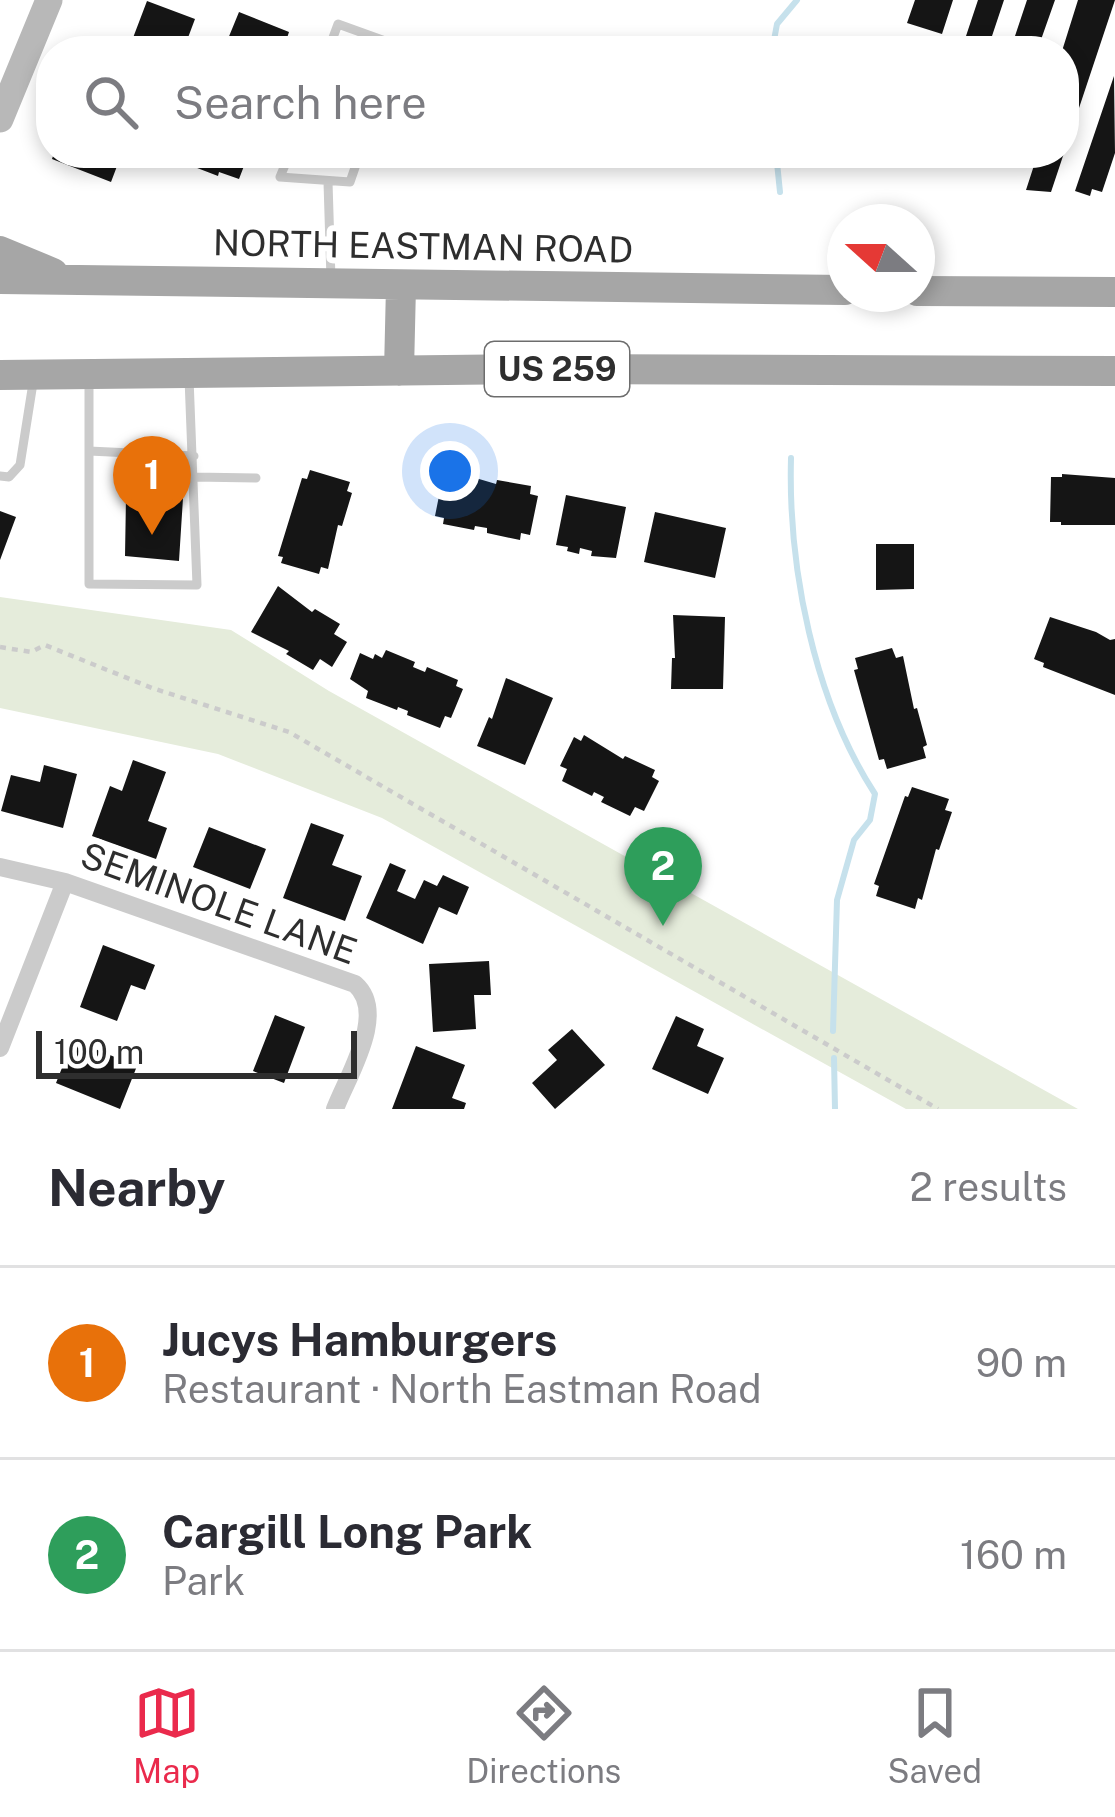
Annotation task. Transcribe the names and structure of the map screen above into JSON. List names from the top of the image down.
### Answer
{
  "streets": {
    "main road": ["NORTH EASTMAN ROAD", "US 259"],
    "street": ["SEMINOLE LANE"]
  },
  "scale_bar": "100 m",
  "north": "left",
  "page": {
    "search": "Search here",
    "pins": ["1", "2"],
    "scale": "100 m",
    "heading": ["Nearby", "2 results"],
    "list": [
      {
        "mark": "1",
        "name": "Jucys Hamburgers",
        "note": "Restaurant · North Eastman Road",
        "value": "90 m"
      },
      {
        "mark": "2",
        "name": "Cargill Long Park",
        "note": "Park",
        "value": "160 m"
      }
    ],
    "nav": ["Map", "Directions", "Saved"]
  }
}
